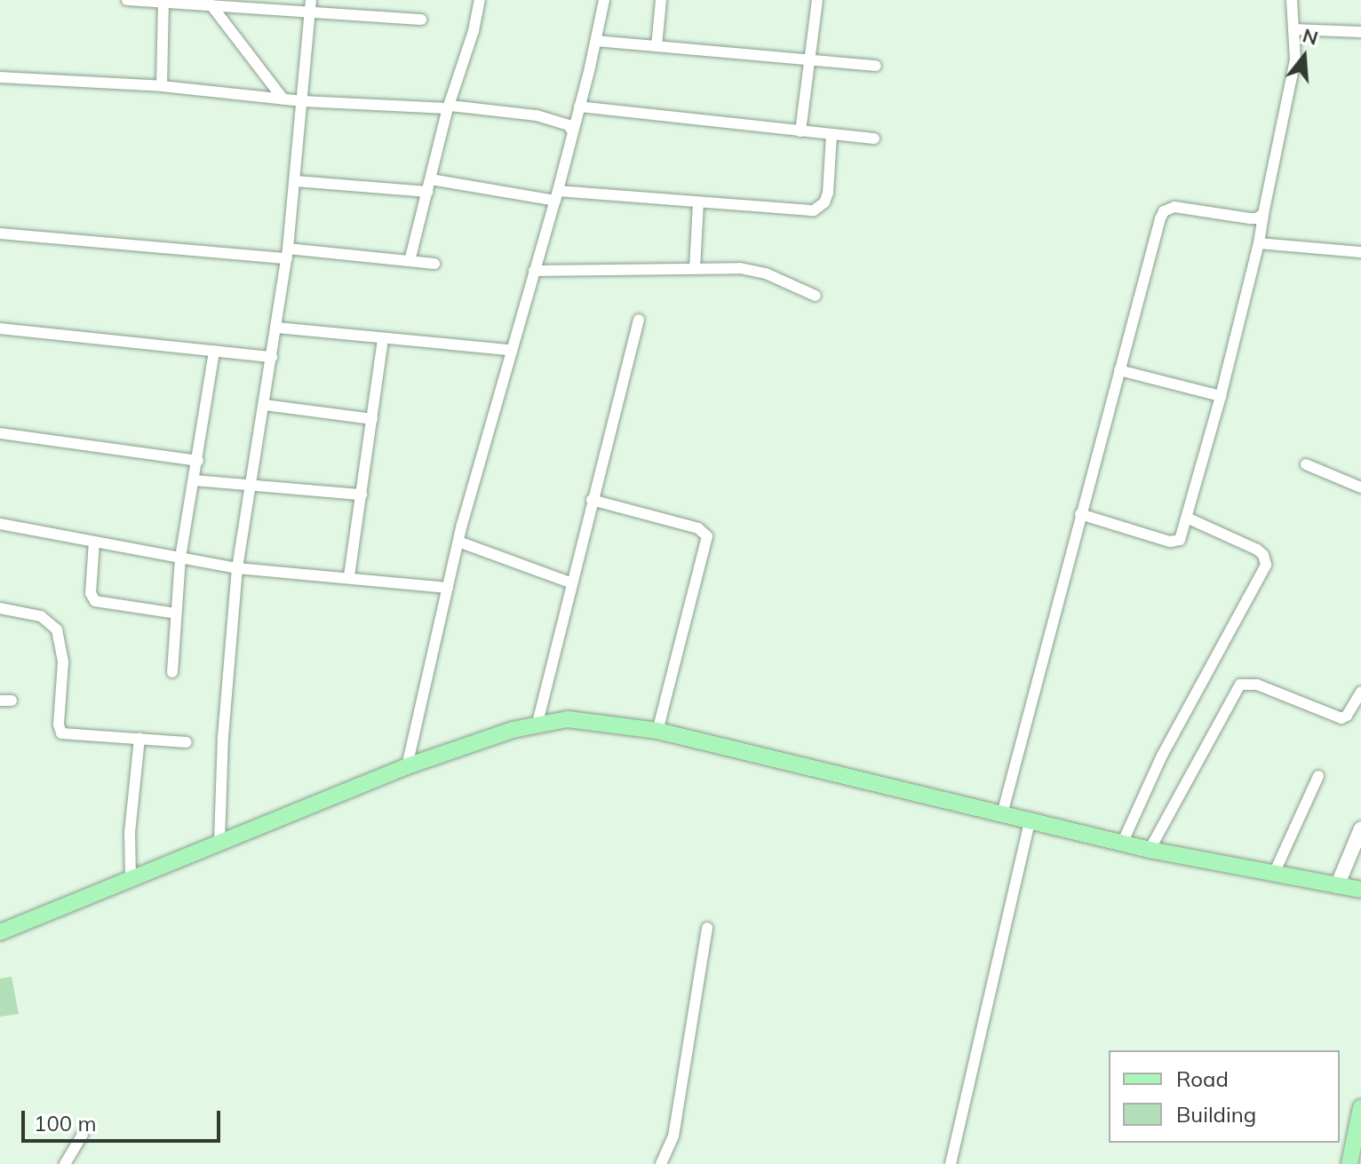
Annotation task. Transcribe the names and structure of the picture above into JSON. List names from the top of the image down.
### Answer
{
  "legend": ["Road", "Building"],
  "scale_bar": "100 m",
  "north": "top"
}
